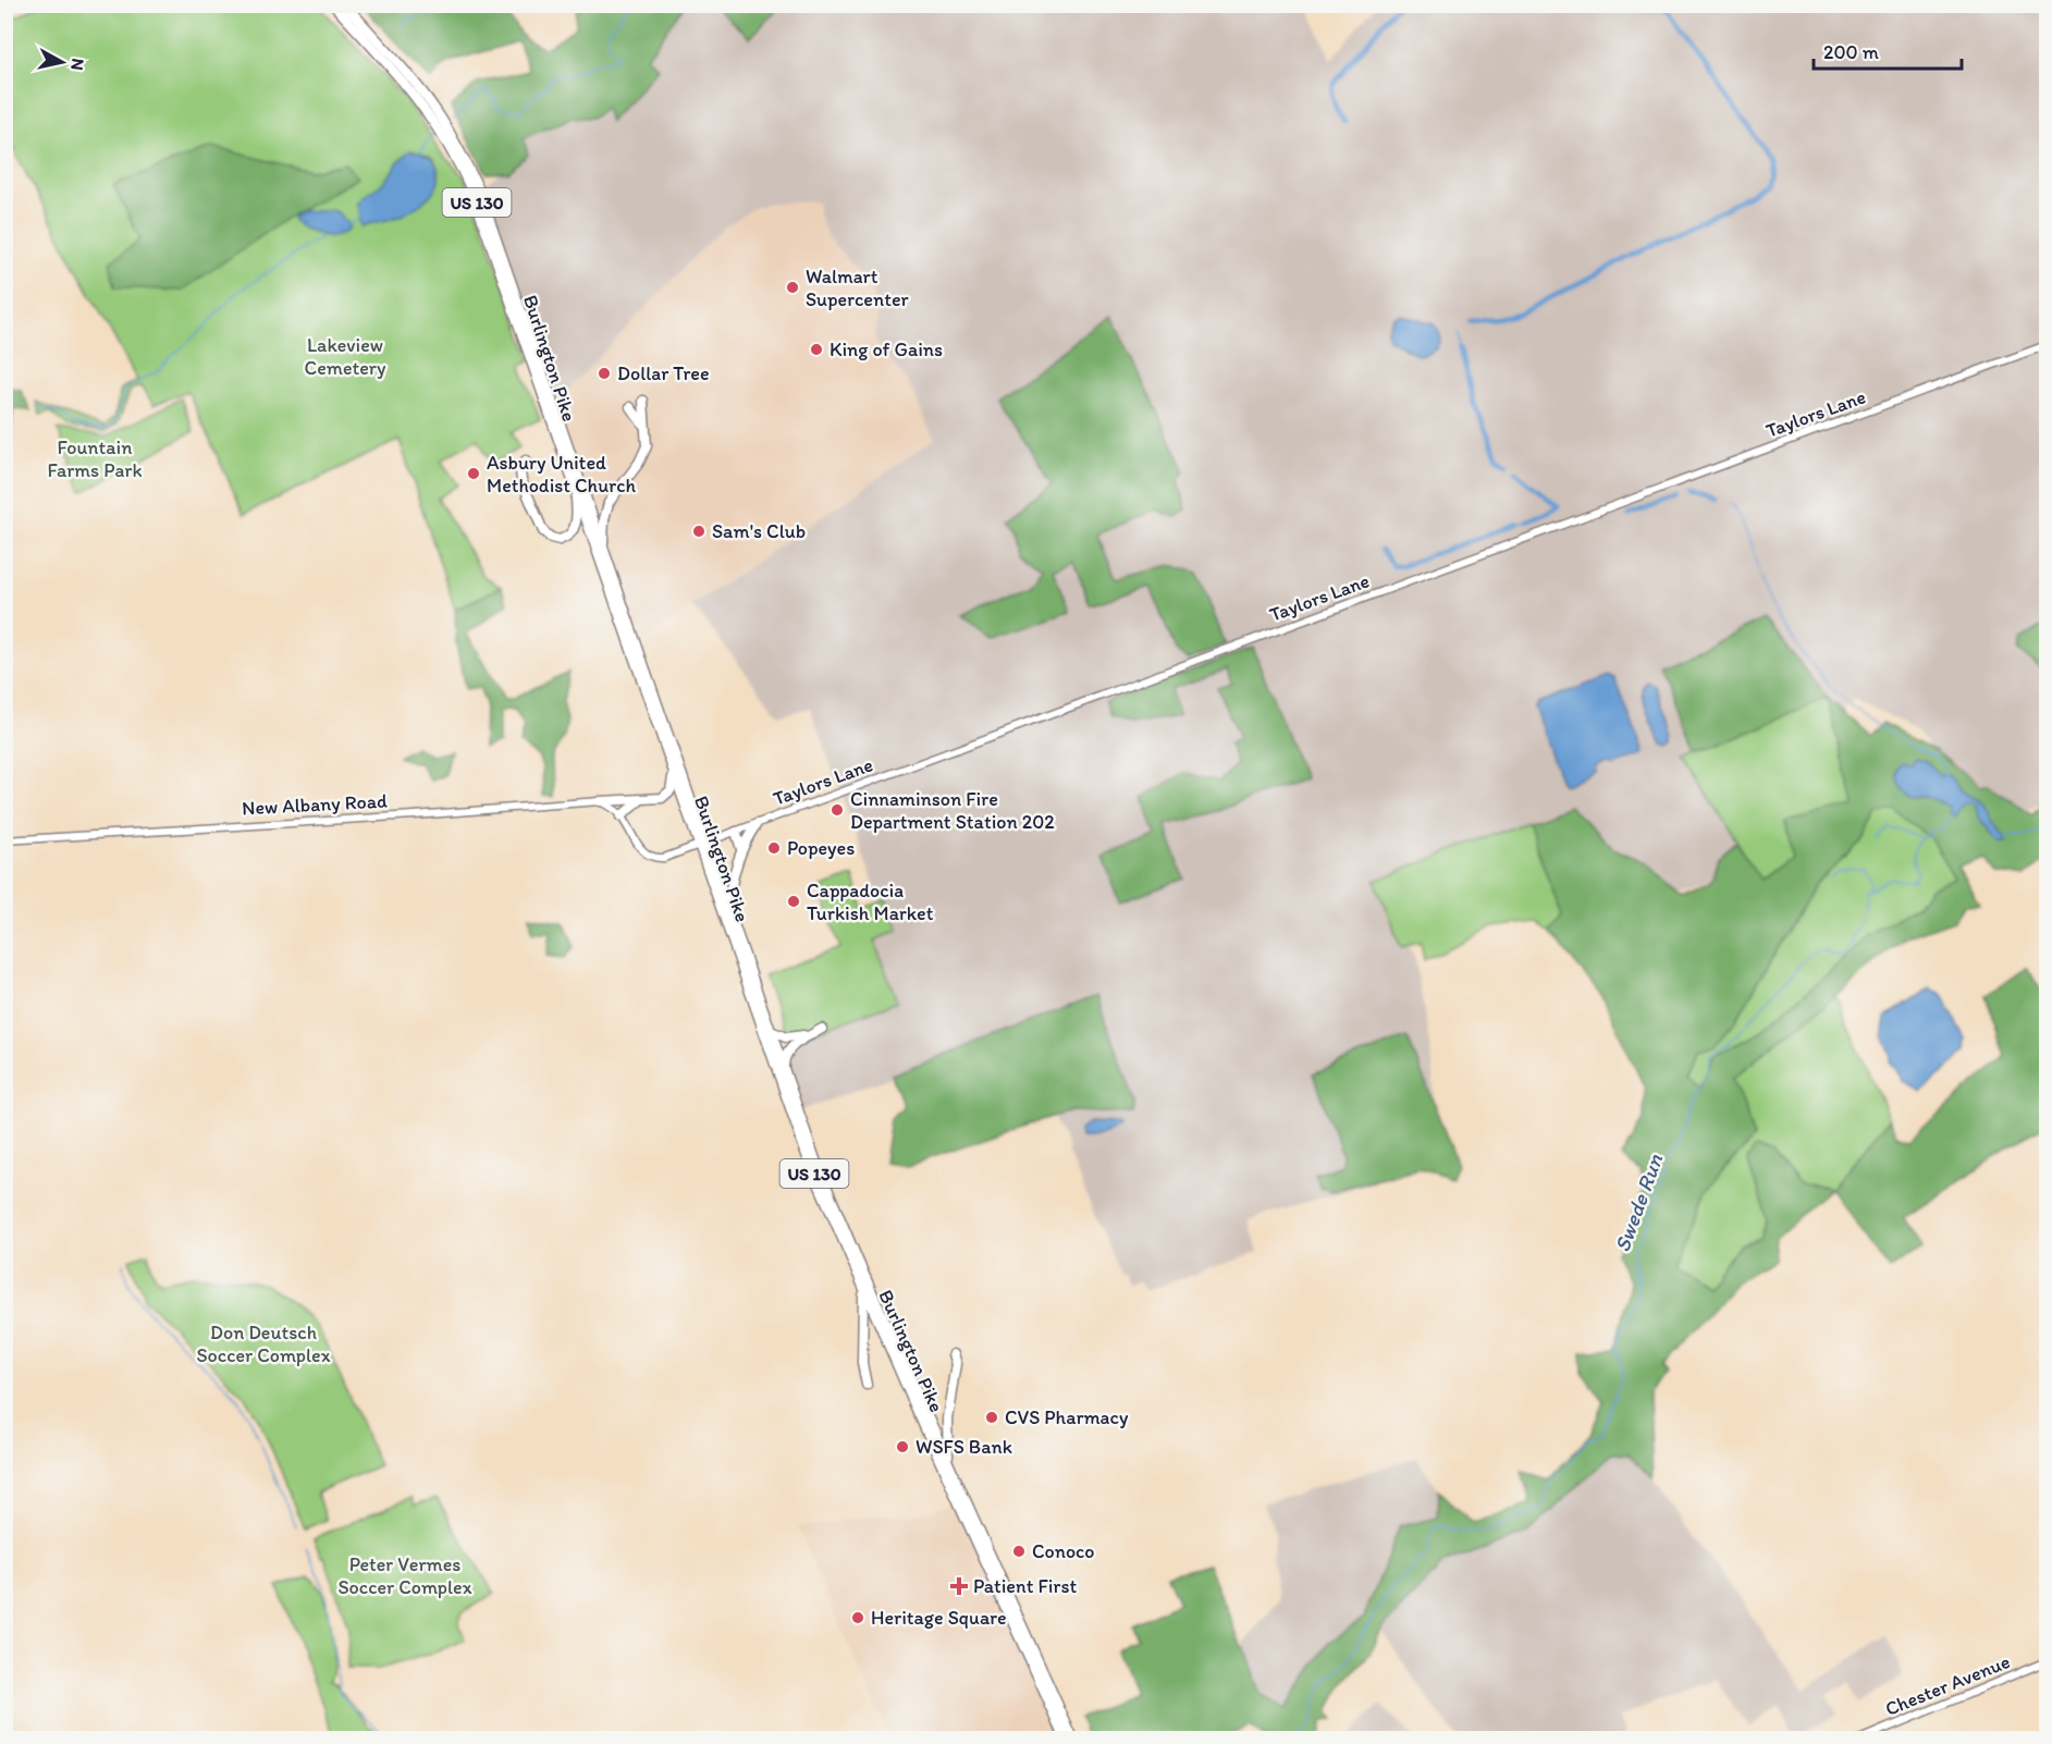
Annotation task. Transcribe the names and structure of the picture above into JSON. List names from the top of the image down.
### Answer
{
  "streets": {
    "highway": ["US 130", "Burlington Pike"],
    "street": ["Taylors Lane", "New Albany Road", "Chester Avenue"]
  },
  "crossings": [
    ["Burlington Pike", "Taylors Lane"]
  ],
  "water": ["Swede Run"],
  "parks": [
    "Lakeview Cemetery",
    "Fountain Farms Park",
    "Don Deutsch Soccer Complex",
    "Peter Vermes Soccer Complex"
  ],
  "places": {
    "other": [
      "Walmart Supercenter",
      "King of Gains",
      "Dollar Tree",
      "Asbury United Methodist Church",
      "Sam's Club",
      "Cinnaminson Fire Department Station 202",
      "Popeyes",
      "Cappadocia Turkish Market",
      "CVS Pharmacy",
      "WSFS Bank",
      "Conoco",
      "Heritage Square"
    ],
    "health": ["Patient First"]
  },
  "scale_bar": "200 m",
  "north": "right"
}
